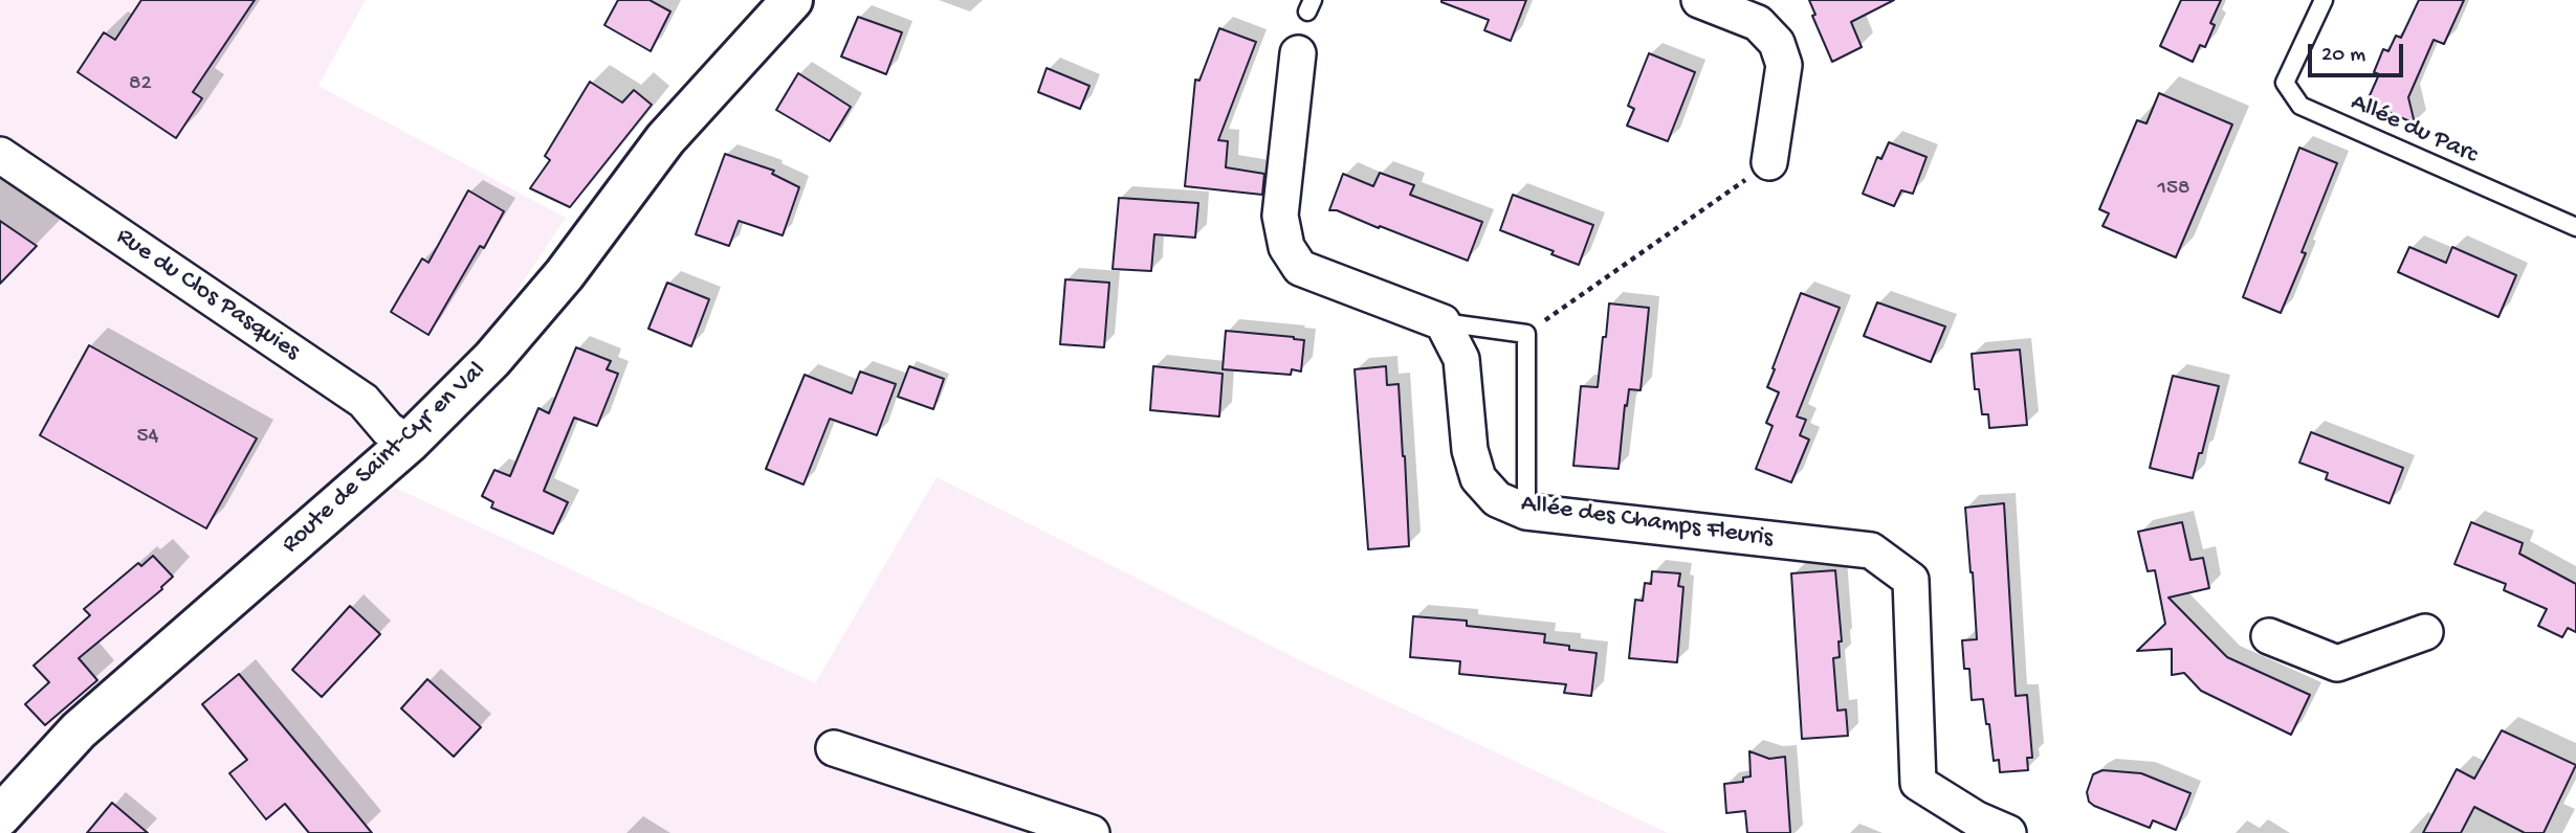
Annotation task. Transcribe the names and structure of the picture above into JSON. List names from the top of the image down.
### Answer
{
  "streets": {
    "street": ["Rue du Clos Pasquies", "Route de Saint-Cyr en Val", "Allée des Champs Fleuris"],
    "lane": ["Allée du Parc"]
  },
  "crossings": [
    ["Rue du Clos Pasquies", "Route de Saint-Cyr en Val"]
  ],
  "house_numbers": ["82", "158", "54"],
  "scale_bar": "20 m"
}
